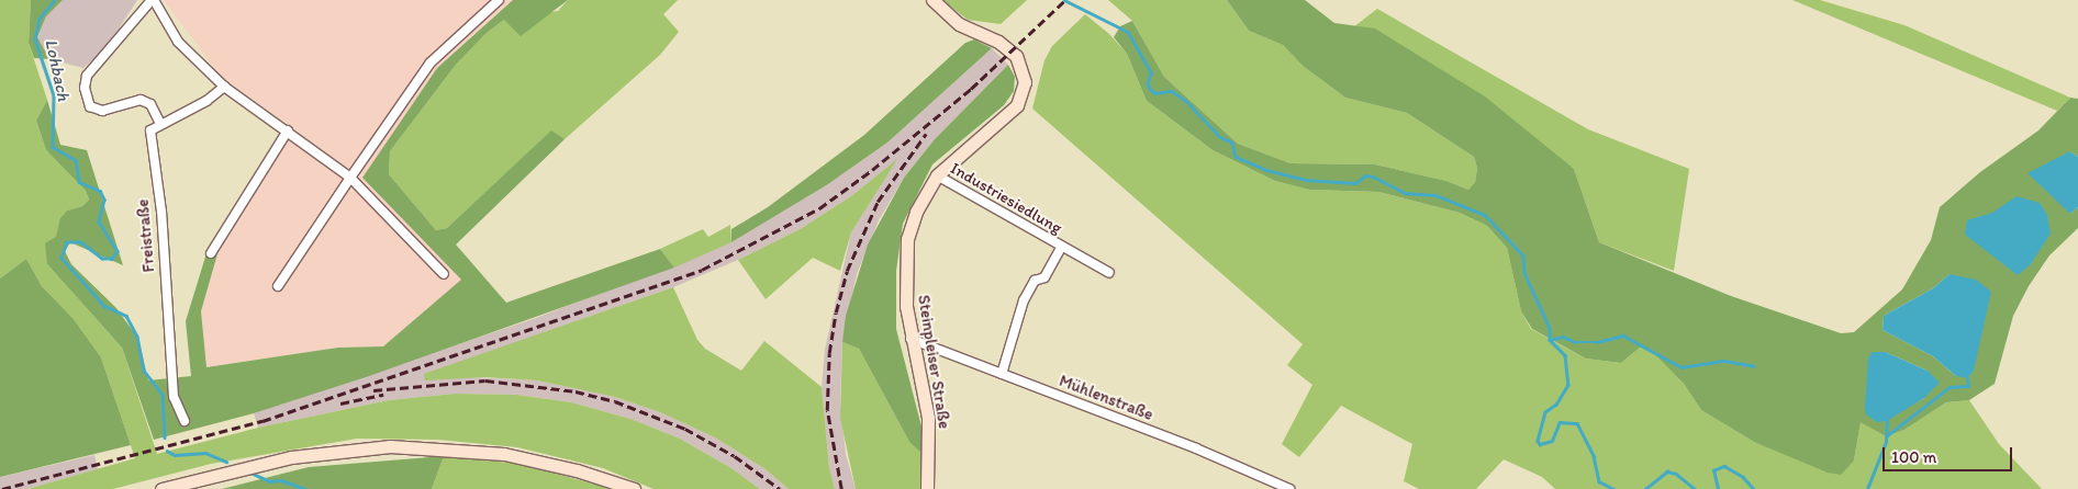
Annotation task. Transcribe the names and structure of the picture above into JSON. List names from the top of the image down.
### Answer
{
  "streets": {
    "street": [
      "Industriesiedlung",
      "Freistraße",
      "Steinpleiser Straße",
      "Mühlenstraße"
    ]
  },
  "crossings": [
    ["Industriesiedlung", "Steinpleiser Straße"],
    ["Industriesiedlung", "Mühlenstraße"],
    ["Steinpleiser Straße", "Mühlenstraße"]
  ],
  "water": ["Lohbach"],
  "scale_bar": "100 m"
}
